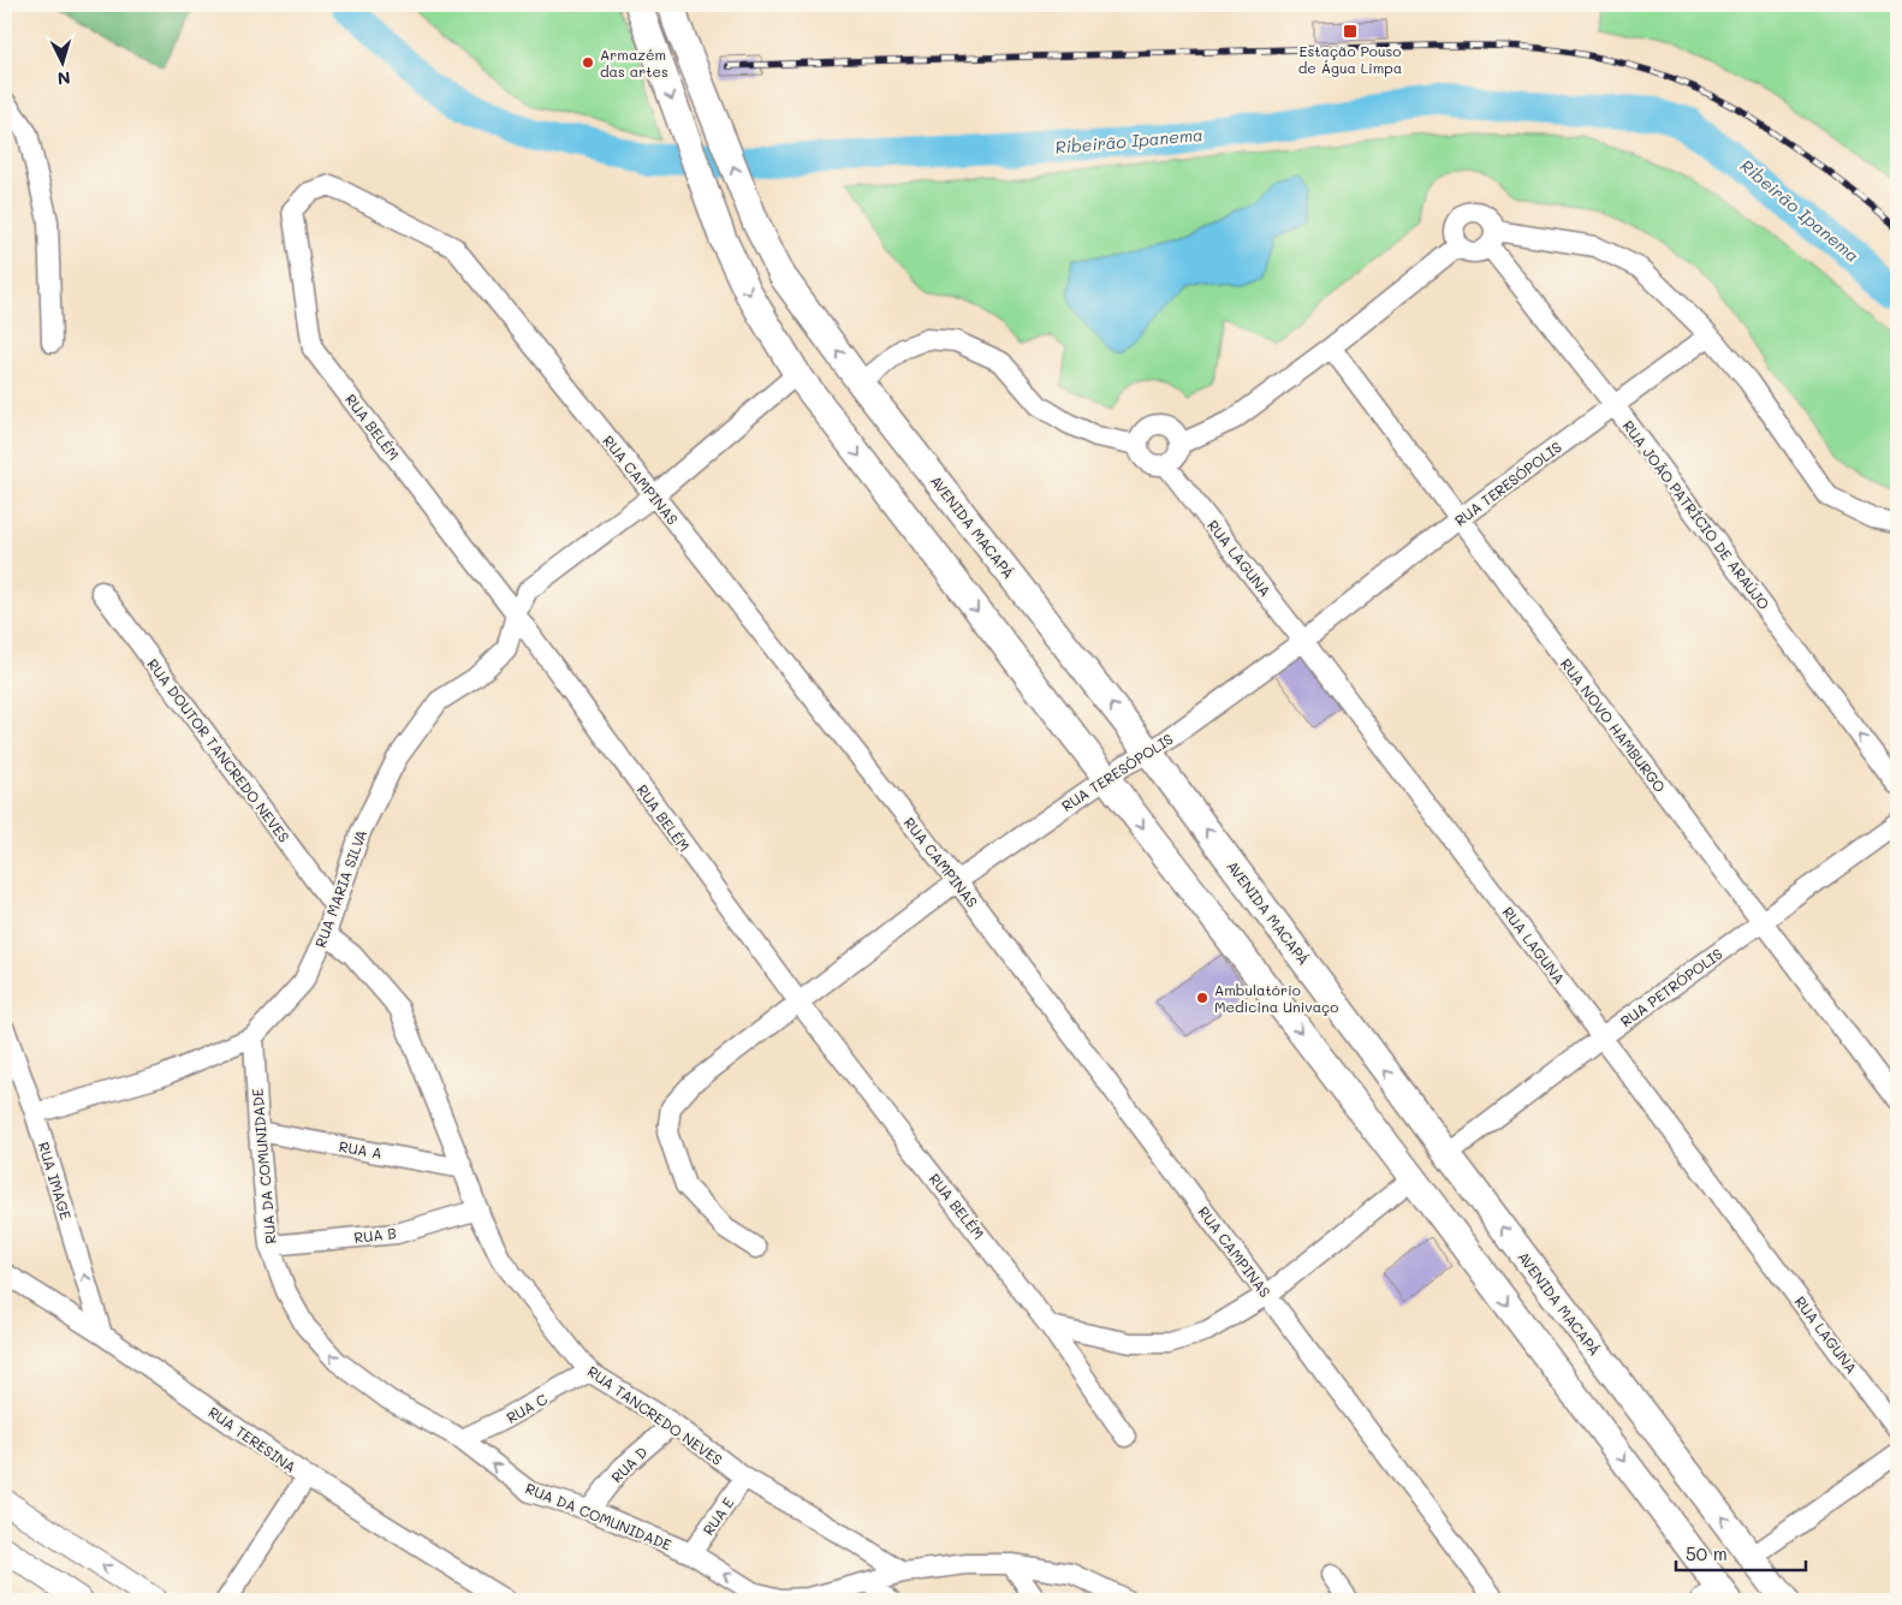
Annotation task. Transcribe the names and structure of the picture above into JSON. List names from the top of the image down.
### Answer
{
  "streets": {
    "main road": ["AVENIDA MACAPÁ"],
    "street": [
      "RUA BELÉM",
      "RUA CAMPINAS",
      "RUA TERESÓPOLIS",
      "RUA JOÃO PATRÍCIO DE ARAÚJO",
      "RUA LAGUNA",
      "RUA NOVO HAMBURGO",
      "RUA DOUTOR TANCREDO NEVES",
      "RUA MARIA SILVA",
      "RUA PETRÓPOLIS",
      "RUA A",
      "RUA DA COMUNIDADE",
      "RUA IMAGE",
      "RUA B",
      "RUA C",
      "RUA TANCREDO NEVES",
      "RUA TERESINA",
      "RUA D",
      "RUA E"
    ]
  },
  "crossings": [
    ["RUA BELÉM", "RUA CAMPINAS"],
    ["RUA BELÉM", "RUA TERESÓPOLIS"],
    ["RUA BELÉM", "RUA MARIA SILVA"],
    ["RUA CAMPINAS", "RUA TERESÓPOLIS"],
    ["RUA CAMPINAS", "RUA MARIA SILVA"],
    ["RUA TERESÓPOLIS", "RUA JOÃO PATRÍCIO DE ARAÚJO"],
    ["RUA TERESÓPOLIS", "AVENIDA MACAPÁ"],
    ["RUA TERESÓPOLIS", "RUA LAGUNA"],
    ["RUA TERESÓPOLIS", "RUA NOVO HAMBURGO"],
    ["AVENIDA MACAPÁ", "RUA PETRÓPOLIS"],
    ["RUA LAGUNA", "RUA PETRÓPOLIS"],
    ["RUA NOVO HAMBURGO", "RUA PETRÓPOLIS"],
    ["RUA DOUTOR TANCREDO NEVES", "RUA MARIA SILVA"],
    ["RUA MARIA SILVA", "RUA DA COMUNIDADE"],
    ["RUA MARIA SILVA", "RUA IMAGE"],
    ["RUA MARIA SILVA", "RUA TANCREDO NEVES"],
    ["RUA A", "RUA DA COMUNIDADE"],
    ["RUA A", "RUA TANCREDO NEVES"],
    ["RUA DA COMUNIDADE", "RUA B"],
    ["RUA DA COMUNIDADE", "RUA C"],
    ["RUA DA COMUNIDADE", "RUA TANCREDO NEVES"],
    ["RUA DA COMUNIDADE", "RUA D"],
    ["RUA DA COMUNIDADE", "RUA E"],
    ["RUA IMAGE", "RUA TERESINA"],
    ["RUA B", "RUA TANCREDO NEVES"],
    ["RUA C", "RUA TANCREDO NEVES"],
    ["RUA TANCREDO NEVES", "RUA D"],
    ["RUA TANCREDO NEVES", "RUA E"]
  ],
  "one_way": ["RUA DA COMUNIDADE", "RUA IMAGE"],
  "water": ["Ribeirão Ipanema"],
  "places": {
    "transit": ["Estação Pouso de Água Limpa"],
    "other": ["Armazém das artes", "Ambulatório Medicina Univaço"]
  },
  "scale_bar": "50 m",
  "north": "bottom"
}
